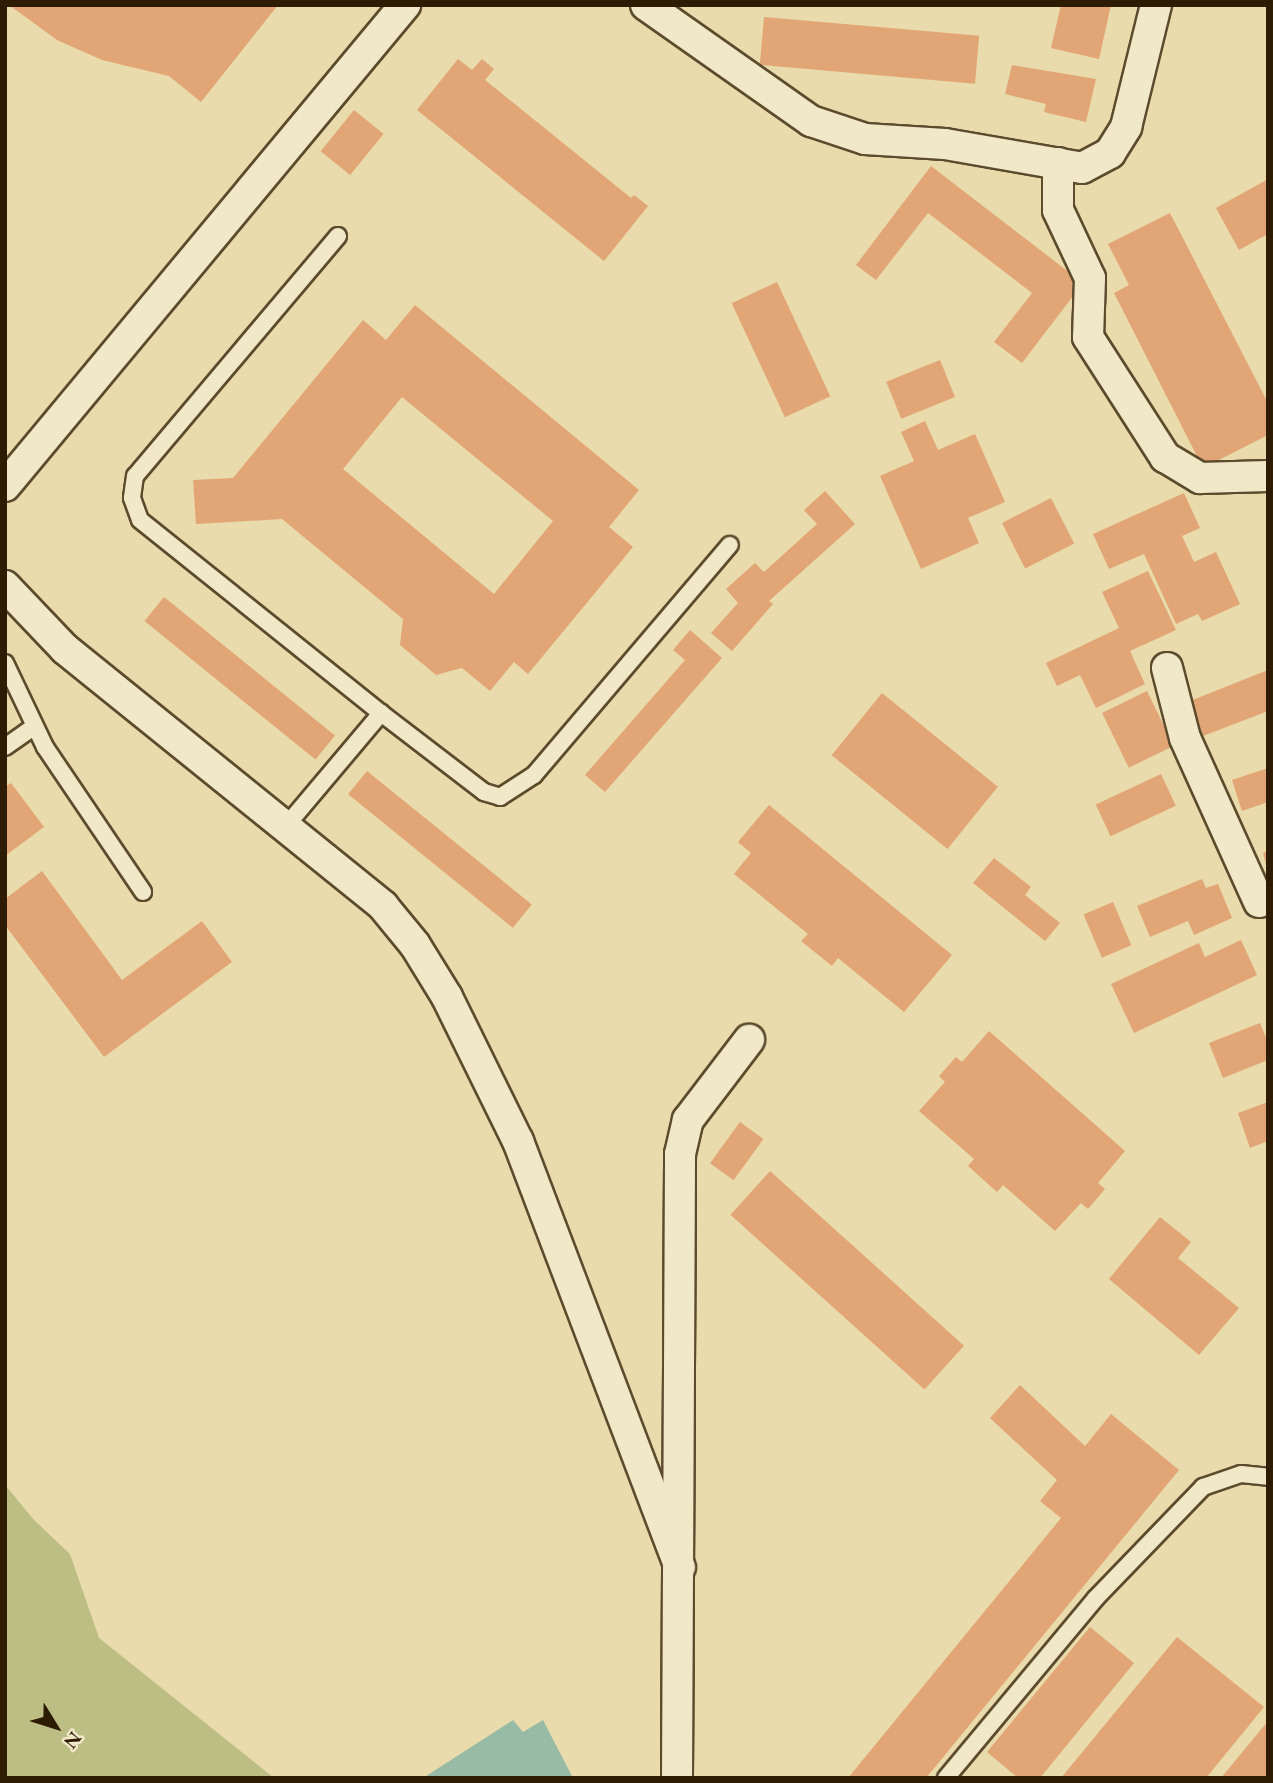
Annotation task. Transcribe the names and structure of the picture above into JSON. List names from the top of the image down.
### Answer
{
  "north": "bottom right"
}
